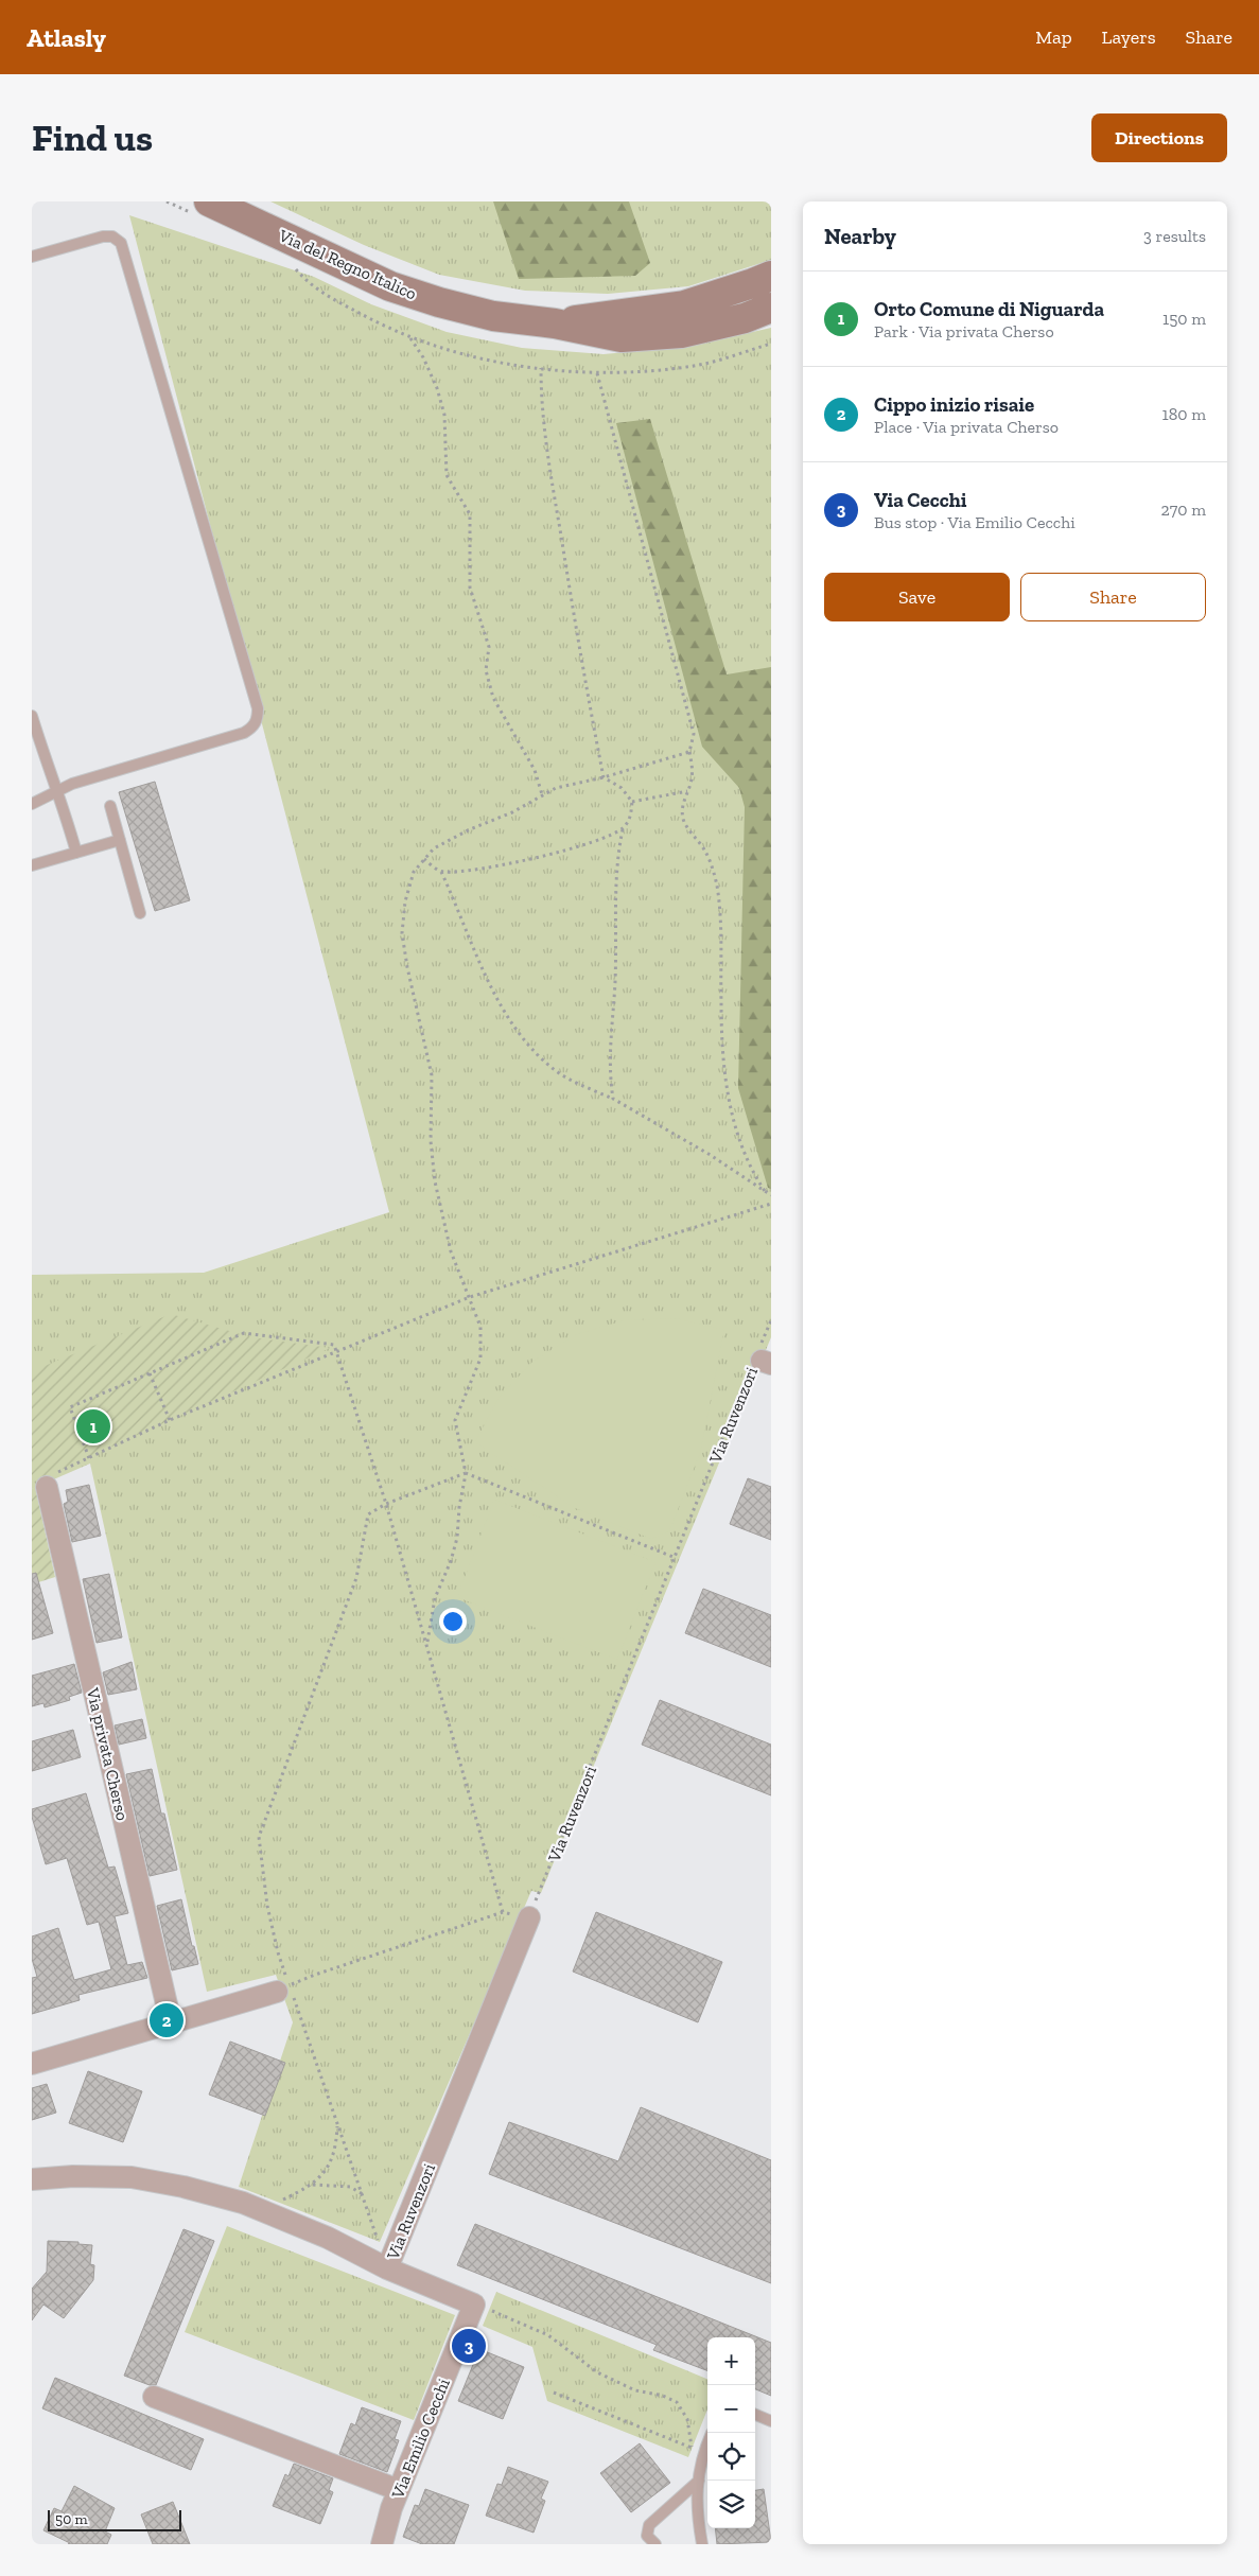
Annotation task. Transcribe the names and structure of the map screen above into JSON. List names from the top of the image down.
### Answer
{
  "streets": {
    "street": [
      "Via del Regno Italico",
      "Via Ruvenzori",
      "Via privata Cherso",
      "Via Emilio Cecchi"
    ]
  },
  "scale_bar": "50 m",
  "page": {
    "header": "Atlasly",
    "nav": ["Map", "Layers", "Share"],
    "buttons": [
      "Directions",
      ["Save", "Share"]
    ],
    "title": "Find us",
    "heading": ["Nearby", "3 results"],
    "list": [
      {
        "mark": "1",
        "name": "Orto Comune di Niguarda",
        "note": "Park · Via privata Cherso",
        "value": "150 m"
      },
      {
        "mark": "2",
        "name": "Cippo inizio risaie",
        "note": "Place · Via privata Cherso",
        "value": "180 m"
      },
      {
        "mark": "3",
        "name": "Via Cecchi",
        "note": "Bus stop · Via Emilio Cecchi",
        "value": "270 m"
      }
    ],
    "pins": ["1", "2", "3"],
    "map_buttons": ["+", "−"],
    "scale": "50 m"
  }
}
